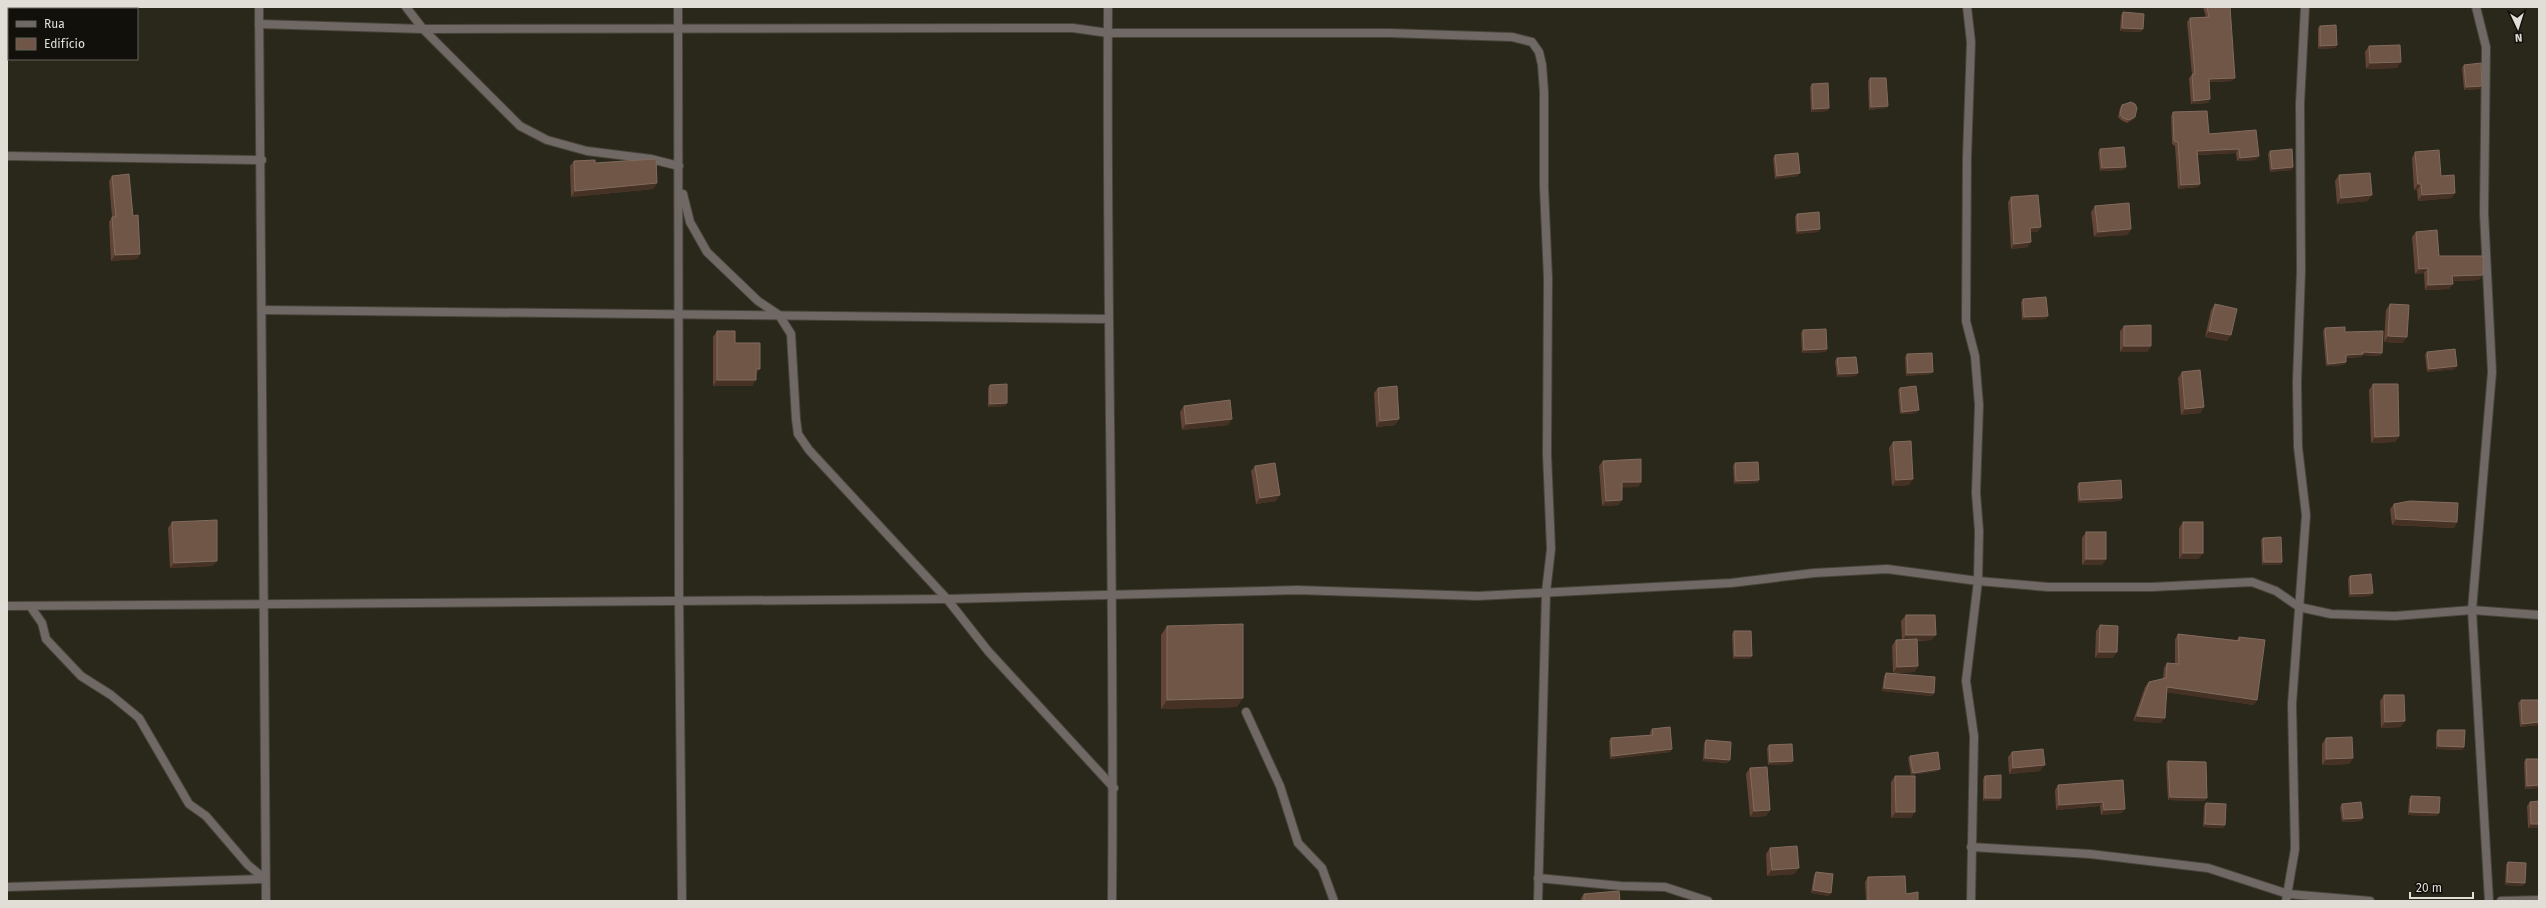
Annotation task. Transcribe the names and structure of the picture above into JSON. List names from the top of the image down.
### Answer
{
  "legend": ["Rua", "Edifício"],
  "scale_bar": "20 m",
  "north": "bottom"
}
